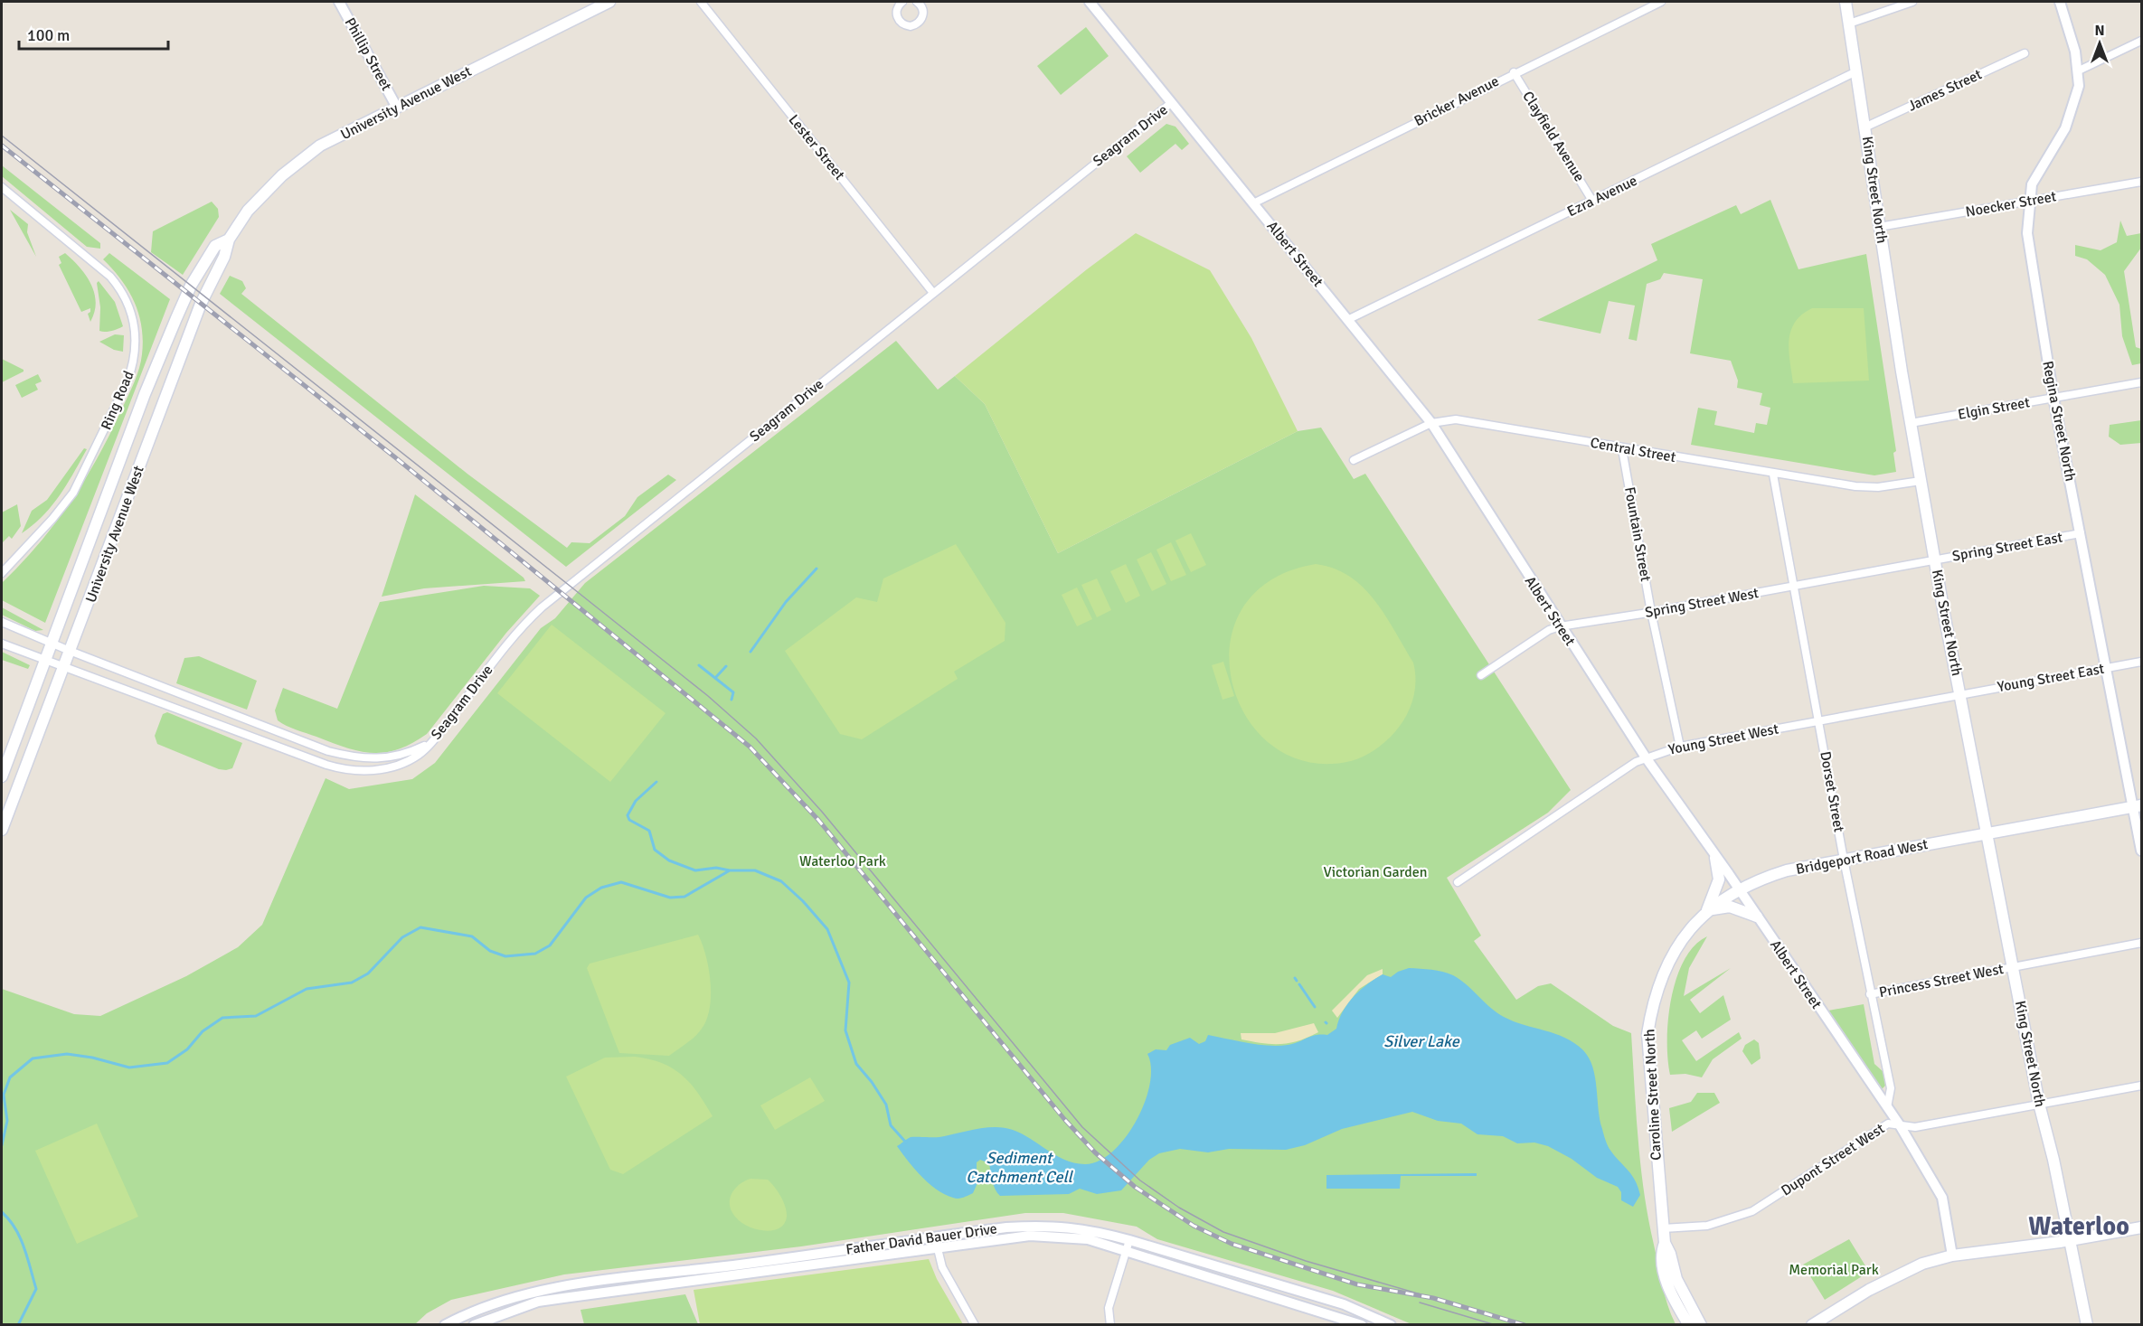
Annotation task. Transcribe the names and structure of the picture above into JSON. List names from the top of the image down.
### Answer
{
  "streets": {
    "main road": [
      "University Avenue West",
      "King Street North",
      "Bridgeport Road West",
      "Caroline Street North"
    ],
    "street": [
      "Phillip Street",
      "James Street",
      "Bricker Avenue",
      "Seagram Drive",
      "Clayfield Avenue",
      "Lester Street",
      "Ezra Avenue",
      "Noecker Street",
      "Albert Street",
      "Ring Road",
      "Elgin Street",
      "Regina Street North",
      "Central Street",
      "Fountain Street",
      "Spring Street East",
      "Spring Street West",
      "Young Street East",
      "Young Street West",
      "Dorset Street",
      "Princess Street West",
      "Dupont Street West",
      "Father David Bauer Drive"
    ]
  },
  "crossings": [
    ["Phillip Street", "University Avenue West"],
    ["James Street", "King Street North"],
    ["Bricker Avenue", "Clayfield Avenue"],
    ["Bricker Avenue", "Albert Street"],
    ["University Avenue West", "Seagram Drive"],
    ["Seagram Drive", "Lester Street"],
    ["Seagram Drive", "Albert Street"],
    ["Clayfield Avenue", "Ezra Avenue"],
    ["King Street North", "Ezra Avenue"],
    ["King Street North", "Noecker Street"],
    ["King Street North", "Elgin Street"],
    ["King Street North", "Central Street"],
    ["King Street North", "Spring Street East"],
    ["King Street North", "Spring Street West"],
    ["King Street North", "Young Street East"],
    ["King Street North", "Young Street West"],
    ["King Street North", "Bridgeport Road West"],
    ["King Street North", "Princess Street West"],
    ["King Street North", "Dupont Street West"],
    ["Ezra Avenue", "Albert Street"],
    ["Noecker Street", "Regina Street North"],
    ["Albert Street", "Central Street"],
    ["Albert Street", "Spring Street West"],
    ["Albert Street", "Young Street West"],
    ["Albert Street", "Dorset Street"],
    ["Albert Street", "Bridgeport Road West"],
    ["Albert Street", "Caroline Street North"],
    ["Albert Street", "Dupont Street West"],
    ["Elgin Street", "Regina Street North"],
    ["Regina Street North", "Spring Street East"],
    ["Regina Street North", "Young Street East"],
    ["Regina Street North", "Bridgeport Road West"],
    ["Central Street", "Fountain Street"],
    ["Central Street", "Dorset Street"],
    ["Fountain Street", "Spring Street West"],
    ["Fountain Street", "Young Street West"],
    ["Spring Street East", "Spring Street West"],
    ["Spring Street West", "Dorset Street"],
    ["Young Street East", "Young Street West"],
    ["Young Street West", "Dorset Street"],
    ["Dorset Street", "Bridgeport Road West"],
    ["Dorset Street", "Princess Street West"],
    ["Bridgeport Road West", "Caroline Street North"],
    ["Caroline Street North", "Dupont Street West"]
  ],
  "districts": ["Waterloo"],
  "water": ["Silver Lake", "Sediment Catchment Cell"],
  "parks": ["Waterloo Park", "Victorian Garden", "Memorial Park"],
  "scale_bar": "100 m",
  "north": "top"
}
